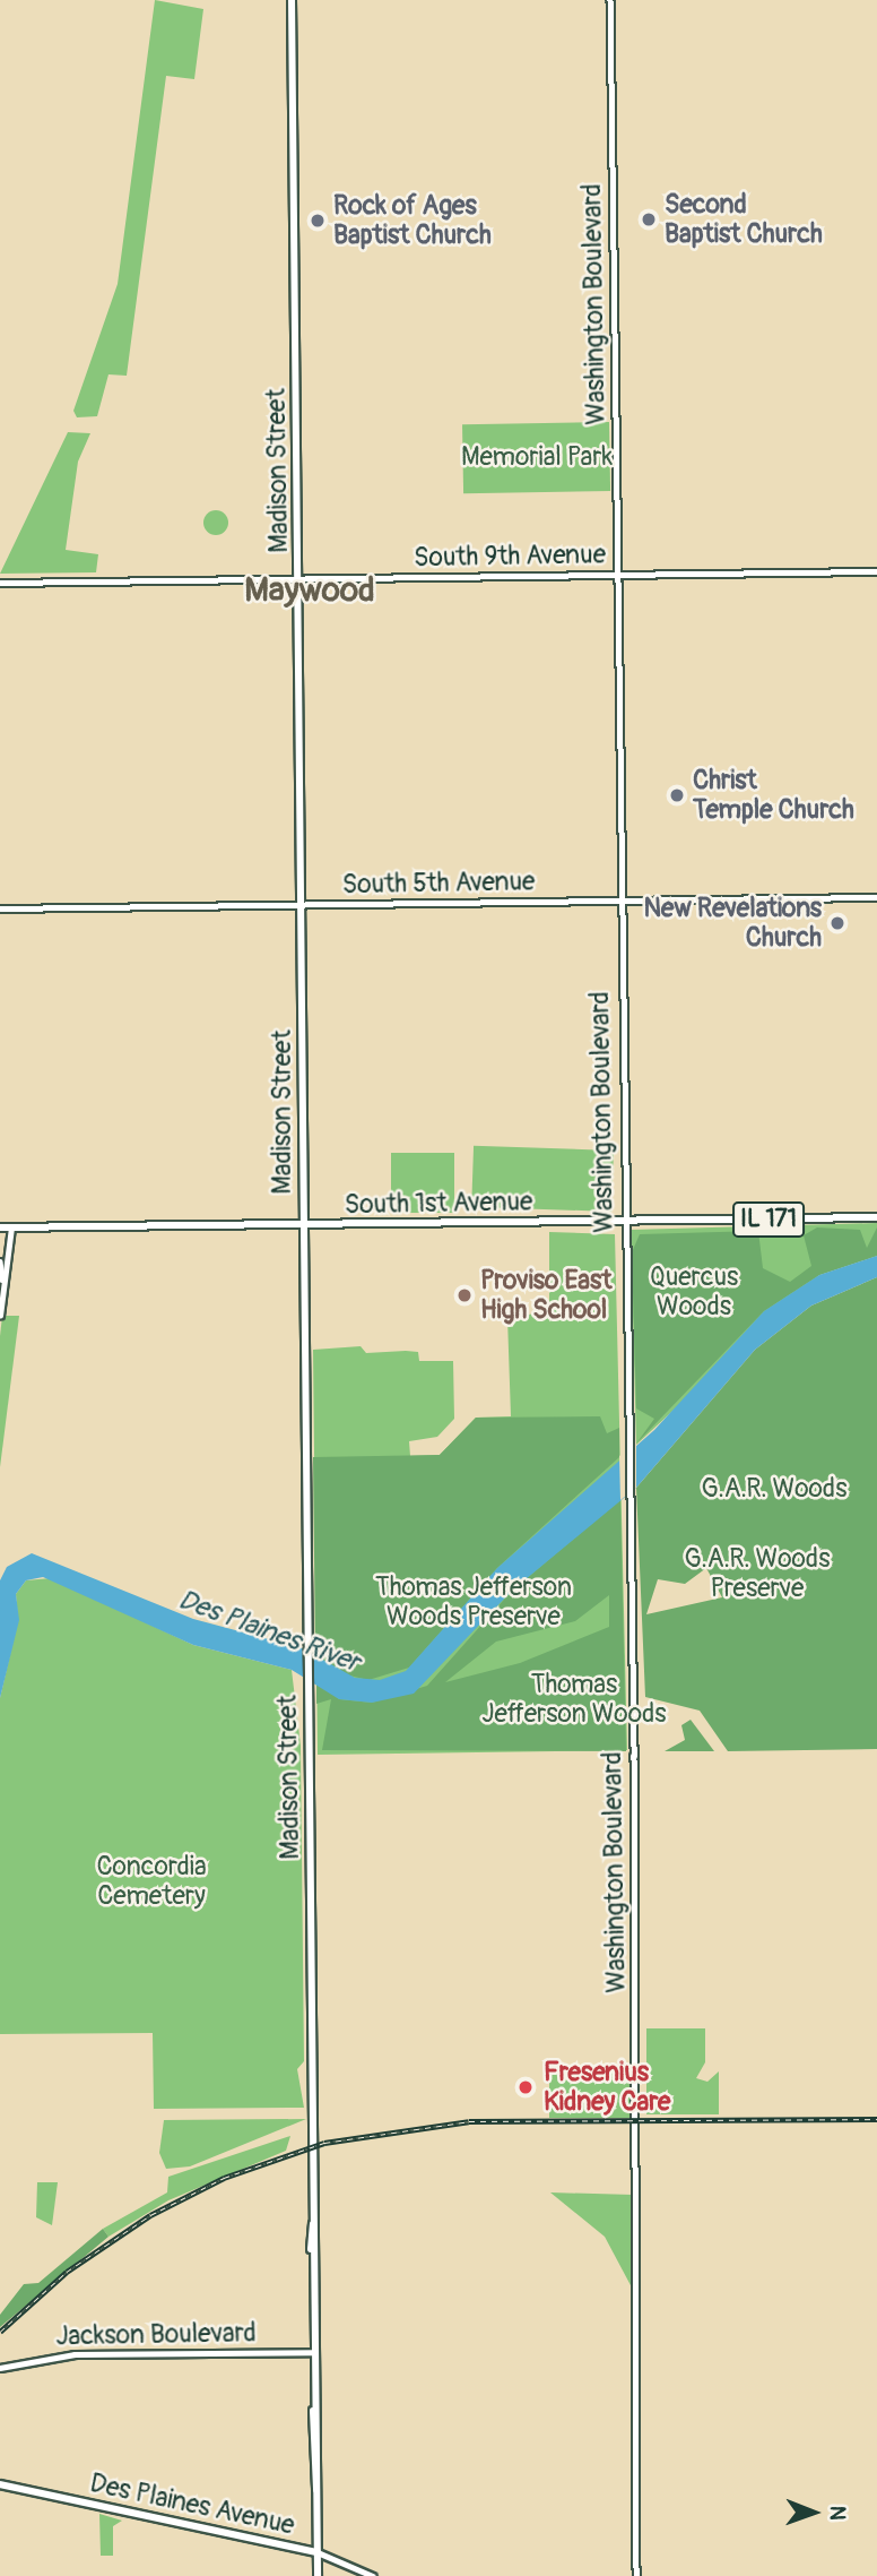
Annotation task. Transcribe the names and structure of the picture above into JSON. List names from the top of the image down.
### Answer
{
  "streets": {
    "main road": [
      "Madison Street",
      "South 1st Avenue",
      "IL 171",
      "Des Plaines Avenue"
    ],
    "street": [
      "Washington Boulevard",
      "South 9th Avenue",
      "South 5th Avenue",
      "Jackson Boulevard"
    ]
  },
  "crossings": [
    ["Washington Boulevard", "South 9th Avenue"],
    ["Washington Boulevard", "South 5th Avenue"],
    ["Washington Boulevard", "South 1st Avenue"],
    ["Madison Street", "South 9th Avenue"],
    ["Madison Street", "South 5th Avenue"],
    ["Madison Street", "South 1st Avenue"],
    ["Madison Street", "Jackson Boulevard"],
    ["Madison Street", "Des Plaines Avenue"]
  ],
  "districts": ["Maywood"],
  "water": ["Des Plaines River"],
  "parks": [
    "Memorial Park",
    "Quercus Woods",
    "G.A.R. Woods",
    "G.A.R. Woods Preserve",
    "Thomas Jefferson Woods Preserve",
    "Thomas Jefferson Woods",
    "Concordia Cemetery"
  ],
  "places": [
    "Second Baptist Church",
    "Rock of Ages Baptist Church",
    "Christ Temple Church",
    "New Revelations Church",
    "Proviso East High School",
    "Fresenius Kidney Care"
  ],
  "north": "right"
}
